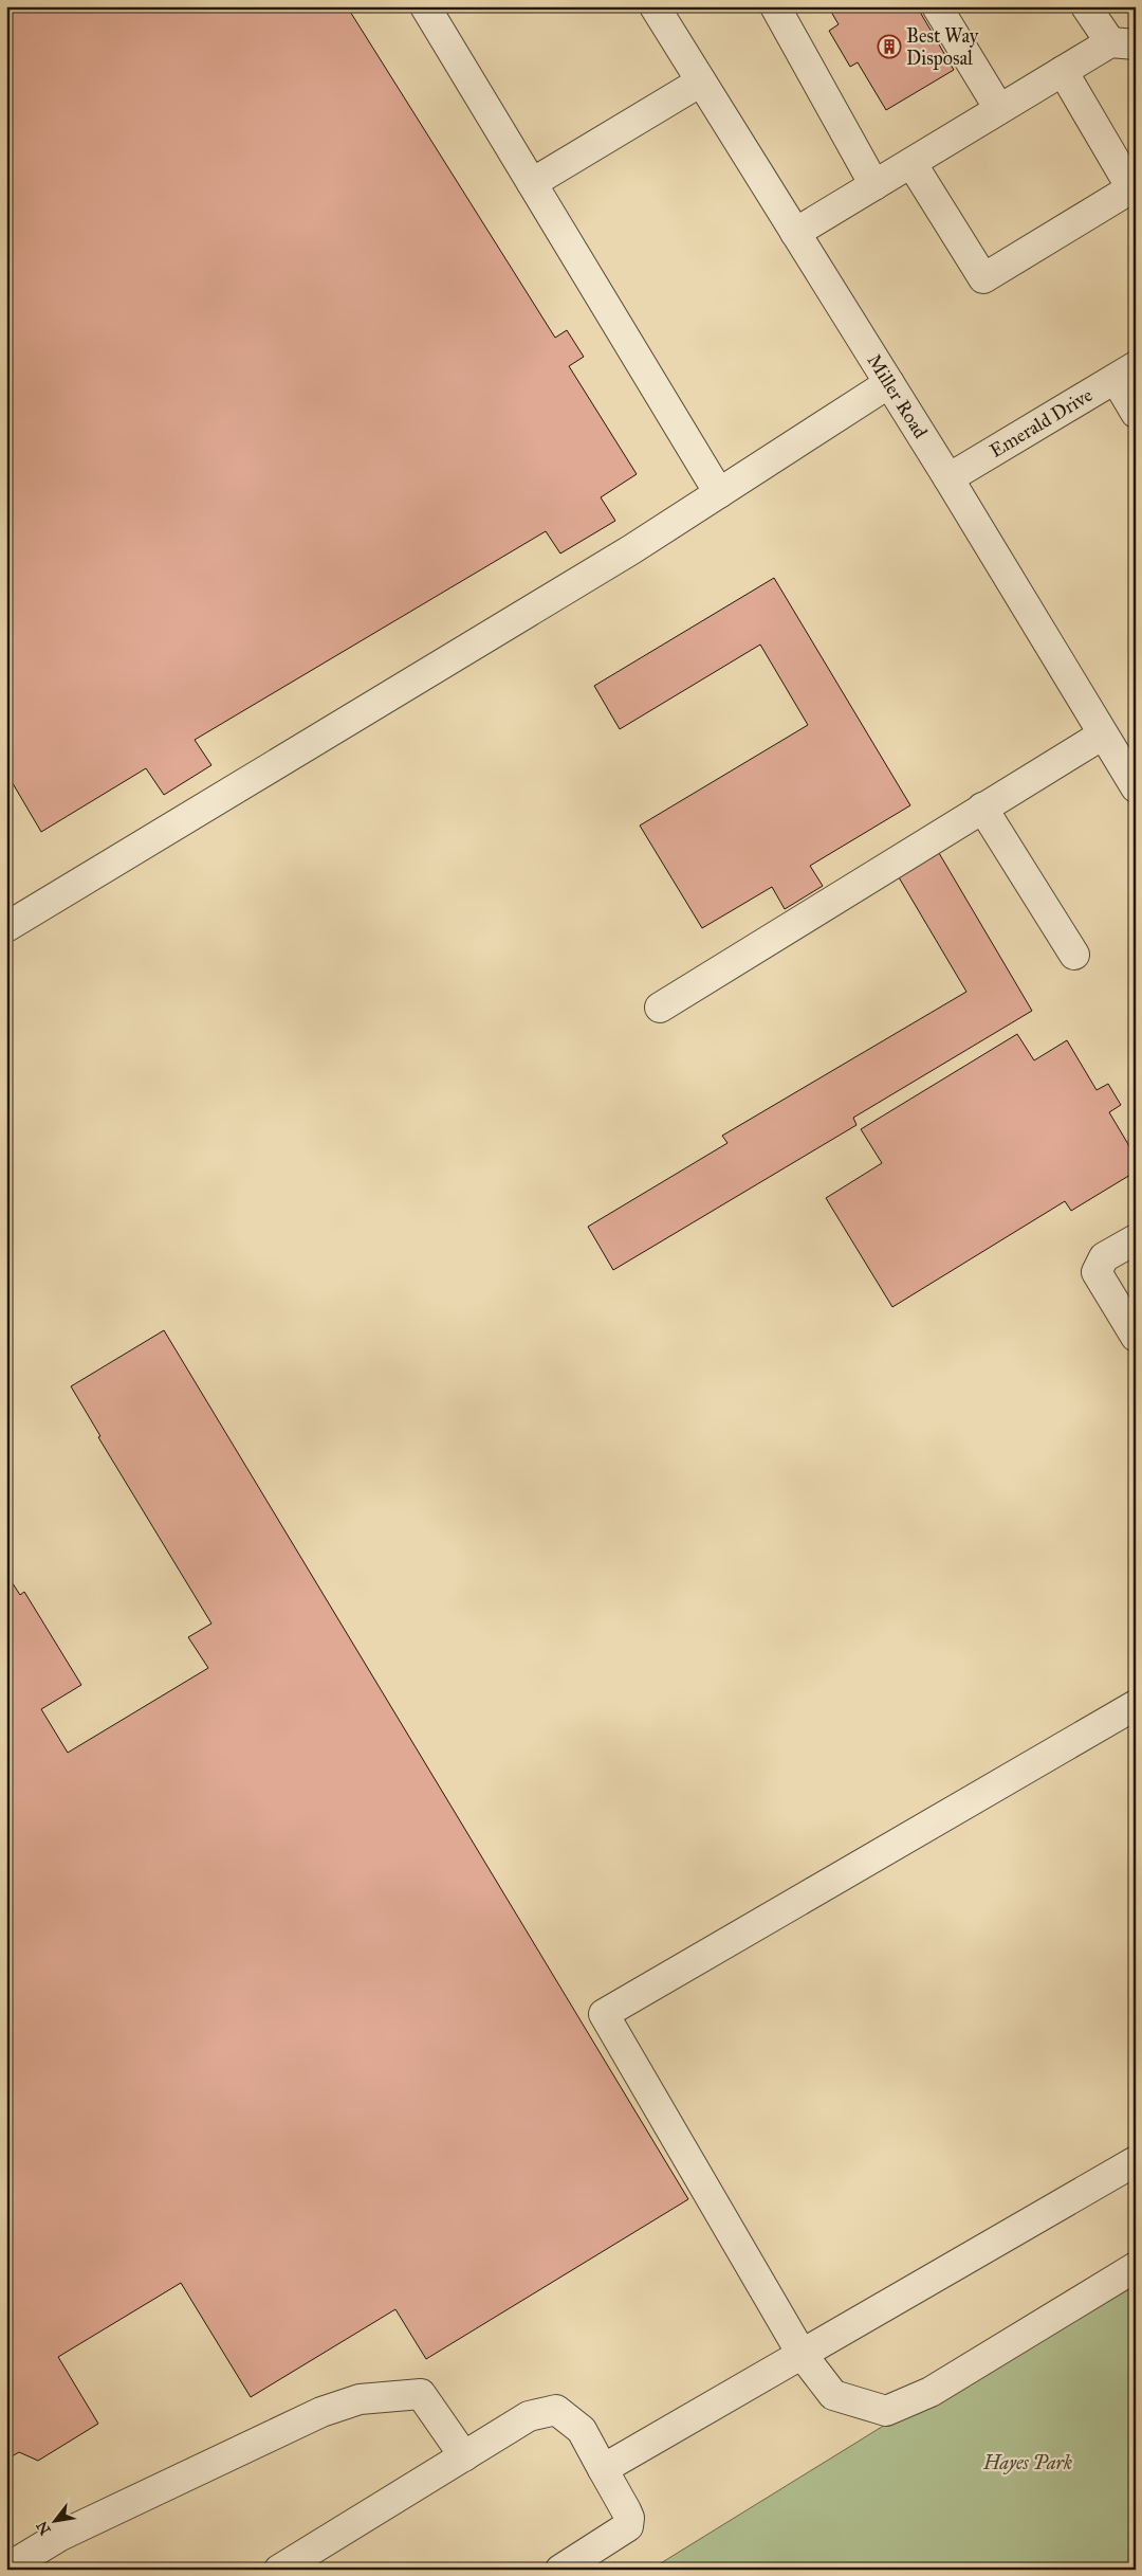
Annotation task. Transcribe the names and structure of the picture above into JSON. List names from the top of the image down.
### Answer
{
  "streets": {
    "street": ["Miller Road", "Emerald Drive"]
  },
  "crossings": [
    ["Miller Road", "Emerald Drive"]
  ],
  "parks": ["Hayes Park"],
  "places": {
    "building": ["Best Way Disposal"]
  },
  "north": "bottom left"
}
